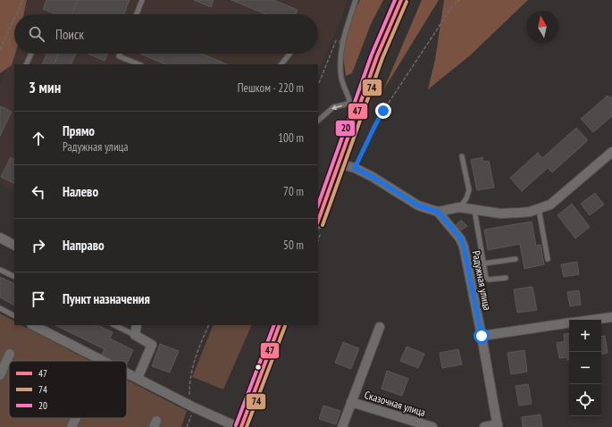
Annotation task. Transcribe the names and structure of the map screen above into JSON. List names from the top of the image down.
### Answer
{
  "streets": {
    "street": ["Радужная улица", "Сказочная улица"]
  },
  "lines": ["transit line 47", "transit line 20", "transit line 74"],
  "legend": ["47", "74", "20"],
  "north": "top",
  "page": {
    "search": "Поиск",
    "heading": ["3 мин", "Пешком · 220 m"],
    "list": [
      ["Прямо", "Радужная улица", "100 m"],
      ["Налево", "70 m"],
      ["Направо", "50 m"],
      "Пункт назначения"
    ],
    "map_buttons": ["+", "−"]
  }
}
